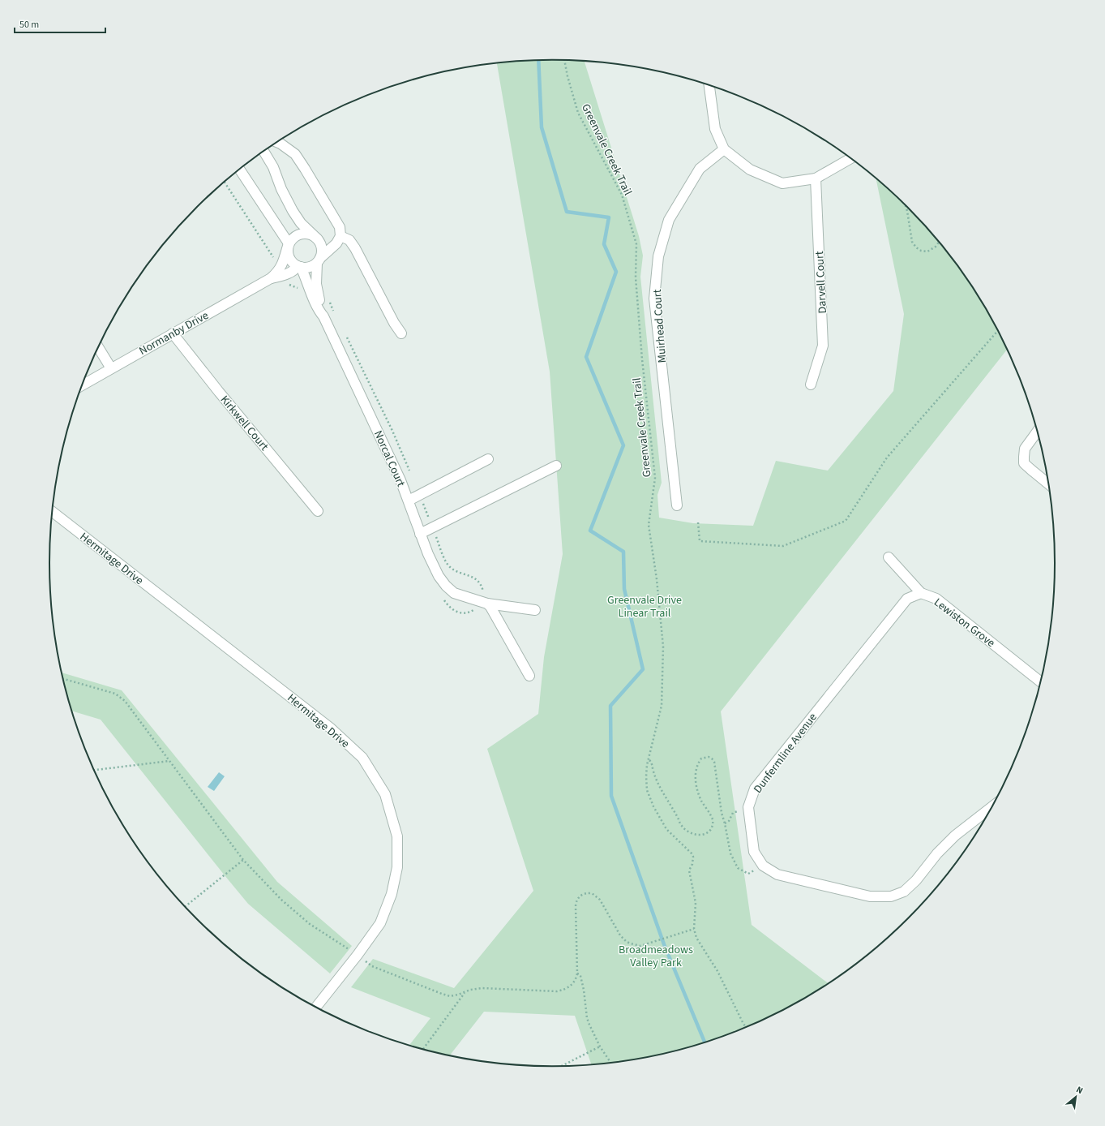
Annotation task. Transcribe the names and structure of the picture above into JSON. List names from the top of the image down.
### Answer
{
  "streets": {
    "street": [
      "Darvell Court",
      "Muirhead Court",
      "Normanby Drive",
      "Kirkwell Court",
      "Norcal Court",
      "Hermitage Drive",
      "Lewiston Grove",
      "Dunfermline Avenue"
    ],
    "path": ["Greenvale Creek Trail"]
  },
  "crossings": [
    ["Normanby Drive", "Kirkwell Court"],
    ["Normanby Drive", "Norcal Court"],
    ["Lewiston Grove", "Dunfermline Avenue"]
  ],
  "parks": ["Greenvale Drive Linear Trail", "Broadmeadows Valley Park"],
  "scale_bar": "50 m",
  "north": "top right"
}
